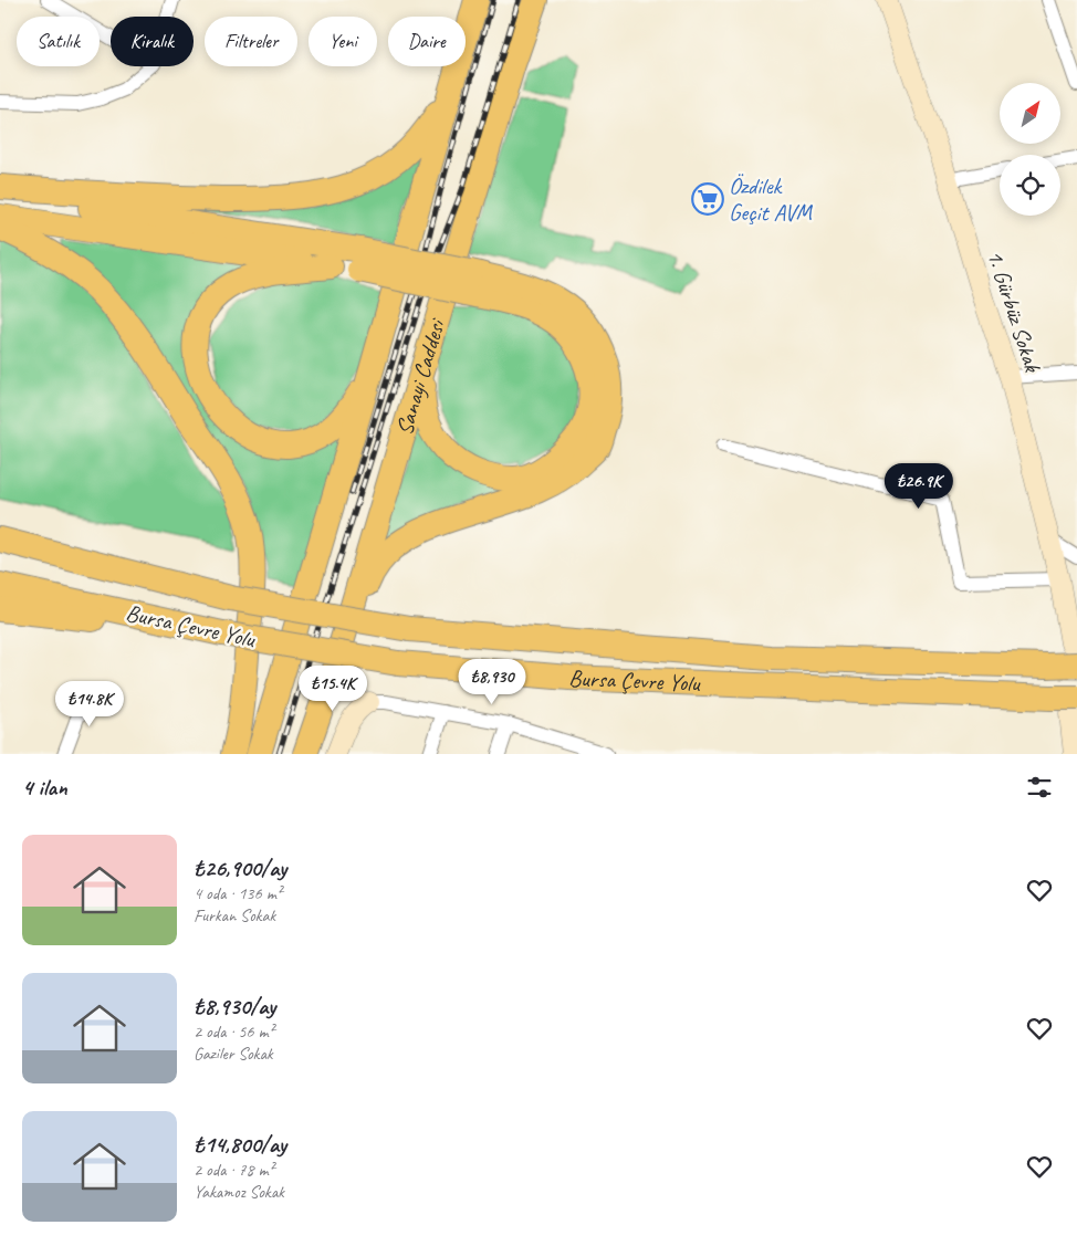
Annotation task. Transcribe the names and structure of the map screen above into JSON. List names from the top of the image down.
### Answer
{
  "streets": {
    "highway": ["Sanayi Caddesi", "Bursa Çevre Yolu"],
    "main road": ["1. Gürbüz Sokak"]
  },
  "crossings": [
    ["1. Gürbüz Sokak", "Bursa Çevre Yolu"]
  ],
  "places": {
    "supermarket": ["Özdilek Geçit AVM"]
  },
  "north": "top right",
  "page": {
    "chip": [
      "Satılık",
      "Kiralık",
      "Filtreler",
      "Yeni",
      "Daire"
    ],
    "price": [
      "₺26.9K",
      "₺8,930",
      "₺15.4K",
      "₺14.8K"
    ],
    "heading": "4 ilan",
    "list": [
      {
        "name": "₺26,900/ay",
        "note": "4 oda · 136 m² · Furkan Sokak"
      },
      {
        "name": "₺8,930/ay",
        "note": "2 oda · 56 m² · Gaziler Sokak"
      },
      {
        "name": "₺14,800/ay",
        "note": "2 oda · 78 m² · Yakamoz Sokak"
      }
    ]
  }
}
